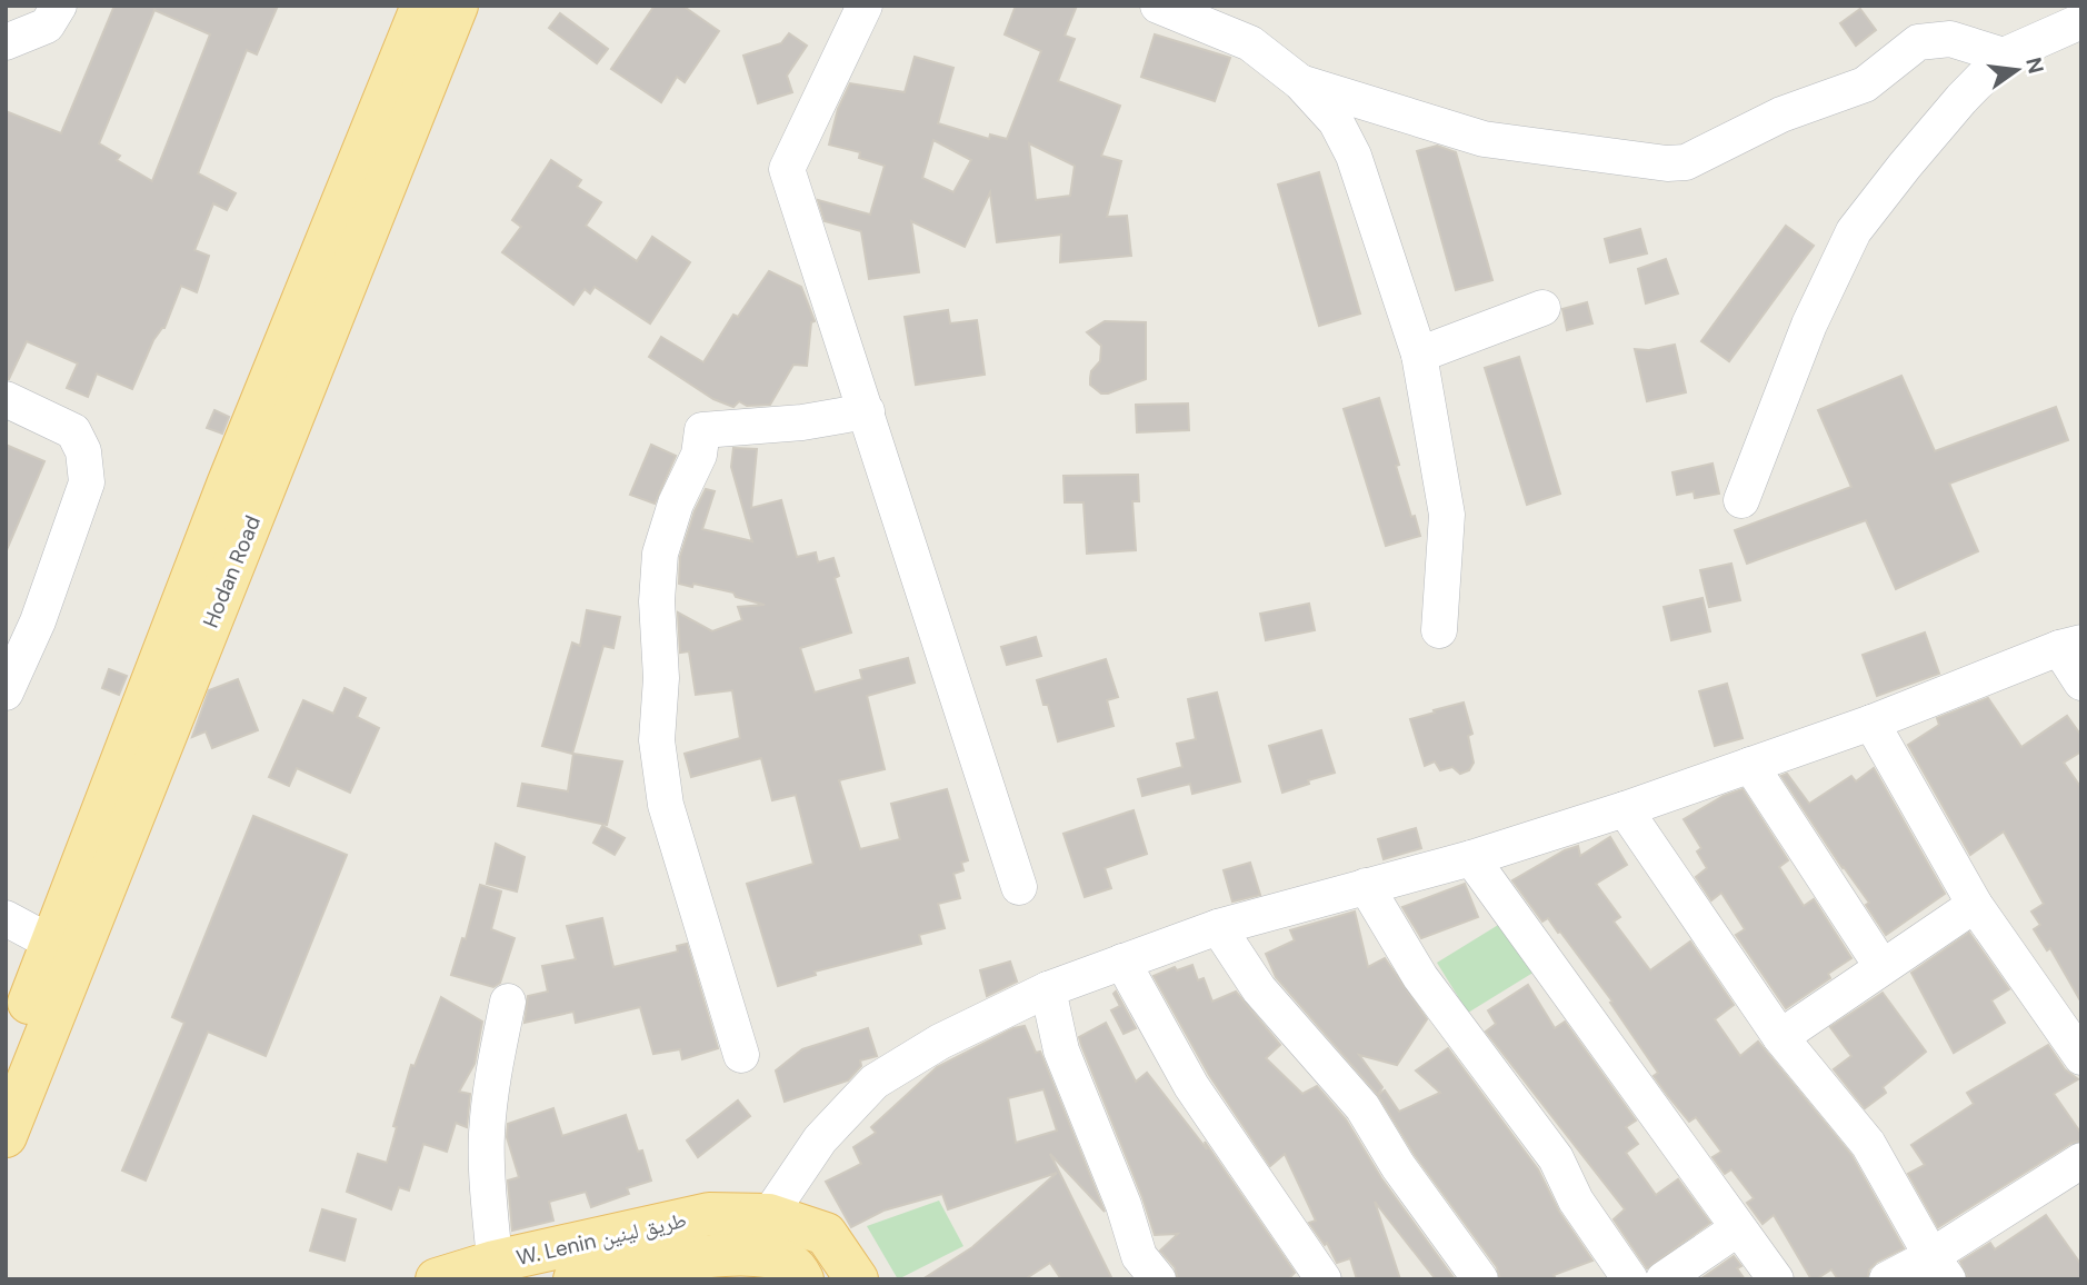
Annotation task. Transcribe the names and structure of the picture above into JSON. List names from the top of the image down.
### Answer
{
  "streets": {
    "main road": ["Hodan Road", "W. Lenin طريق لينين"]
  },
  "north": "right"
}
